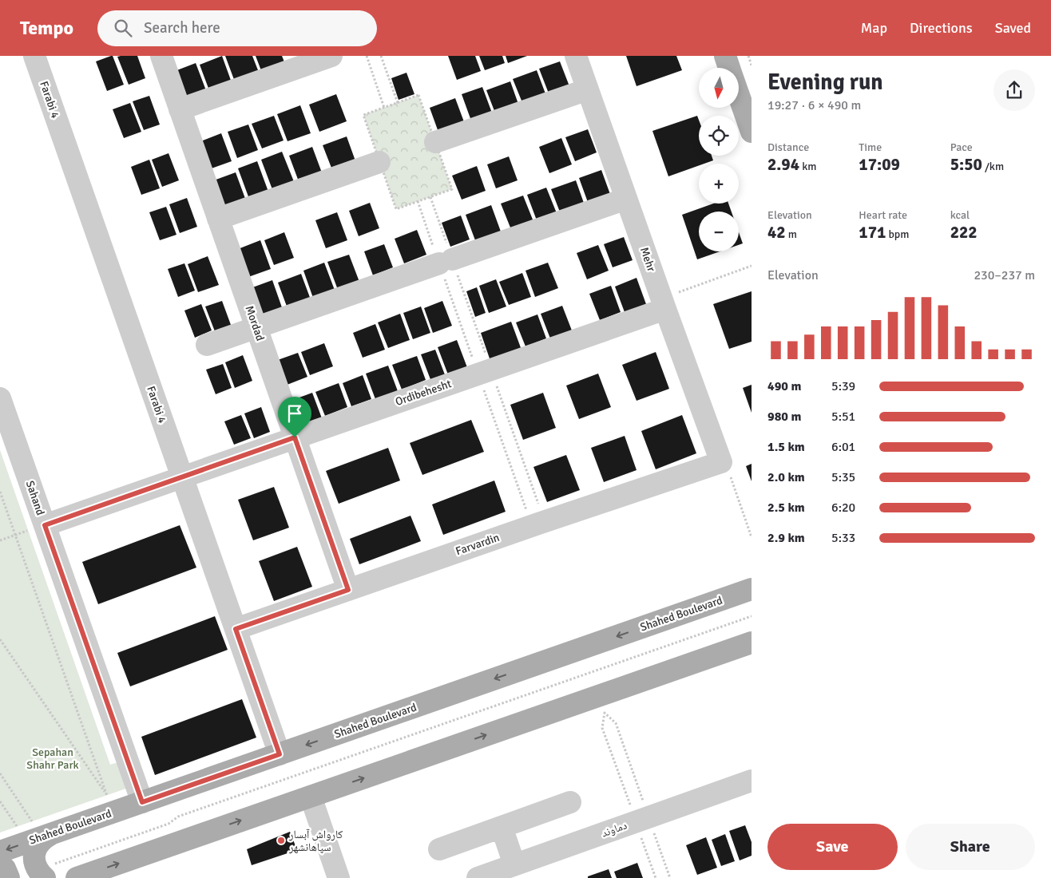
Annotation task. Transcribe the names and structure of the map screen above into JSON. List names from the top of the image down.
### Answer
{
  "streets": {
    "main road": ["Shahed Boulevard"],
    "street": [
      "Farabi 4",
      "Mehr",
      "Mordad",
      "Ordibehesht",
      "Sahand",
      "Farvardin",
      "دماوند"
    ]
  },
  "crossings": [
    ["Farabi 4", "Ordibehesht"],
    ["Farabi 4", "Farvardin"],
    ["Farabi 4", "Shahed Boulevard"],
    ["Mehr", "Ordibehesht"],
    ["Mehr", "Farvardin"],
    ["Mordad", "Ordibehesht"],
    ["Mordad", "Farvardin"],
    ["Ordibehesht", "Sahand"],
    ["Sahand", "Shahed Boulevard"]
  ],
  "parks": ["Sepahan Shahr Park"],
  "places": ["کارواش آبسار سپاهانشهر"],
  "north": "bottom",
  "page": {
    "header": "Tempo",
    "search": "Search here",
    "nav": ["Map", "Directions", "Saved"],
    "heading": ["Evening run", "19:27 · 6 × 490 m"],
    "map_buttons": ["+", "−"],
    "stats": [
      ["Distance", "2.94 km"],
      ["Time", "17:09"],
      ["Pace", "5:50 /km"],
      ["Elevation", "42 m"],
      ["Heart rate", "171 bpm"],
      ["kcal", "222"]
    ],
    "chart": ["Elevation", "230–237 m"],
    "list": [
      {
        "name": "490 m",
        "note": "5:39"
      },
      {
        "name": "980 m",
        "note": "5:51"
      },
      {
        "name": "1.5 km",
        "note": "6:01"
      },
      {
        "name": "2.0 km",
        "note": "5:35"
      },
      {
        "name": "2.5 km",
        "note": "6:20"
      },
      {
        "name": "2.9 km",
        "note": "5:33"
      }
    ],
    "buttons": ["Save", "Share"]
  }
}
